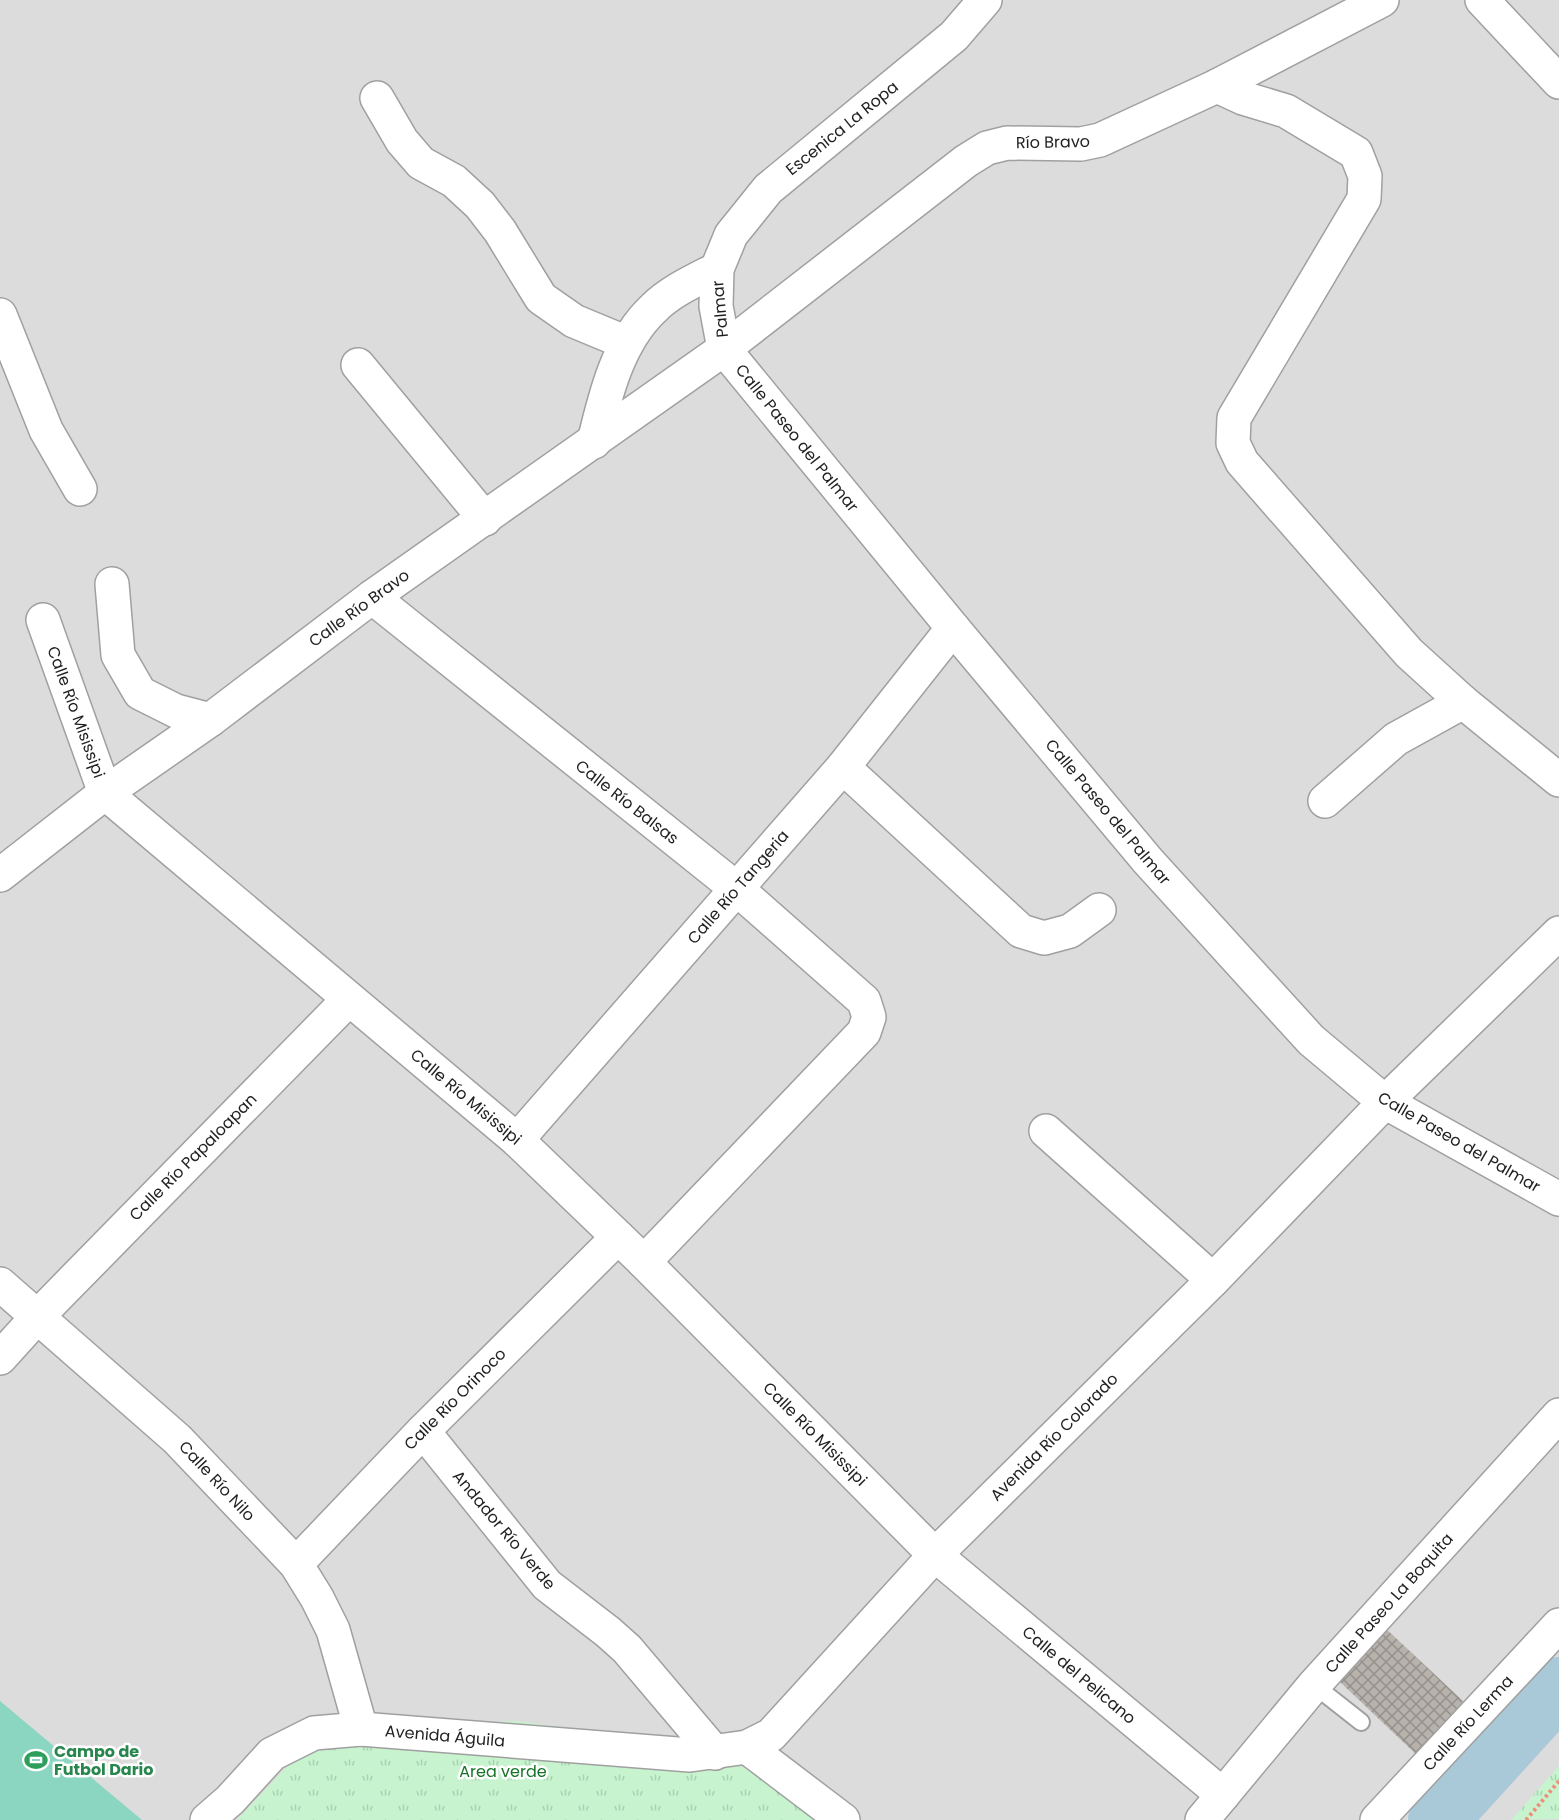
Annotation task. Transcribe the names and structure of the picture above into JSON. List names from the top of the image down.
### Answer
{
  "streets": {
    "street": [
      "Escenica La Ropa",
      "Río Bravo",
      "Palmar",
      "Calle Paseo del Palmar",
      "Calle Río Bravo",
      "Calle Río Misissipi",
      "Calle Río Balsas",
      "Calle Río Tangeria",
      "Calle Río Papaloapan",
      "Calle Río Orinoco",
      "Avenida Río Colorado",
      "Calle Río Nilo",
      "Andador Río Verde",
      "Calle Paseo La Boquita",
      "Calle del Pelicano",
      "Calle Río Lerma",
      "Avenida Águila"
    ]
  },
  "crossings": [
    ["Escenica La Ropa", "Palmar"],
    ["Río Bravo", "Palmar"],
    ["Río Bravo", "Calle Paseo del Palmar"],
    ["Río Bravo", "Calle Río Bravo"],
    ["Palmar", "Calle Paseo del Palmar"],
    ["Palmar", "Calle Río Bravo"],
    ["Calle Paseo del Palmar", "Calle Río Bravo"],
    ["Calle Paseo del Palmar", "Calle Río Tangeria"],
    ["Calle Paseo del Palmar", "Avenida Río Colorado"],
    ["Calle Río Bravo", "Calle Río Misissipi"],
    ["Calle Río Bravo", "Calle Río Balsas"],
    ["Calle Río Misissipi", "Calle Río Balsas"],
    ["Calle Río Misissipi", "Calle Río Tangeria"],
    ["Calle Río Misissipi", "Calle Río Papaloapan"],
    ["Calle Río Misissipi", "Calle Río Orinoco"],
    ["Calle Río Misissipi", "Avenida Río Colorado"],
    ["Calle Río Misissipi", "Calle del Pelicano"],
    ["Calle Río Balsas", "Calle Río Tangeria"],
    ["Calle Río Papaloapan", "Calle Río Nilo"],
    ["Calle Río Orinoco", "Calle Río Nilo"],
    ["Calle Río Orinoco", "Andador Río Verde"],
    ["Avenida Río Colorado", "Andador Río Verde"],
    ["Avenida Río Colorado", "Calle del Pelicano"],
    ["Avenida Río Colorado", "Avenida Águila"],
    ["Calle Río Nilo", "Avenida Águila"],
    ["Andador Río Verde", "Avenida Águila"],
    ["Calle Paseo La Boquita", "Calle del Pelicano"]
  ],
  "parks": ["Area verde"],
  "places": {
    "sports": ["Campo de Futbol Dario"]
  }
}
